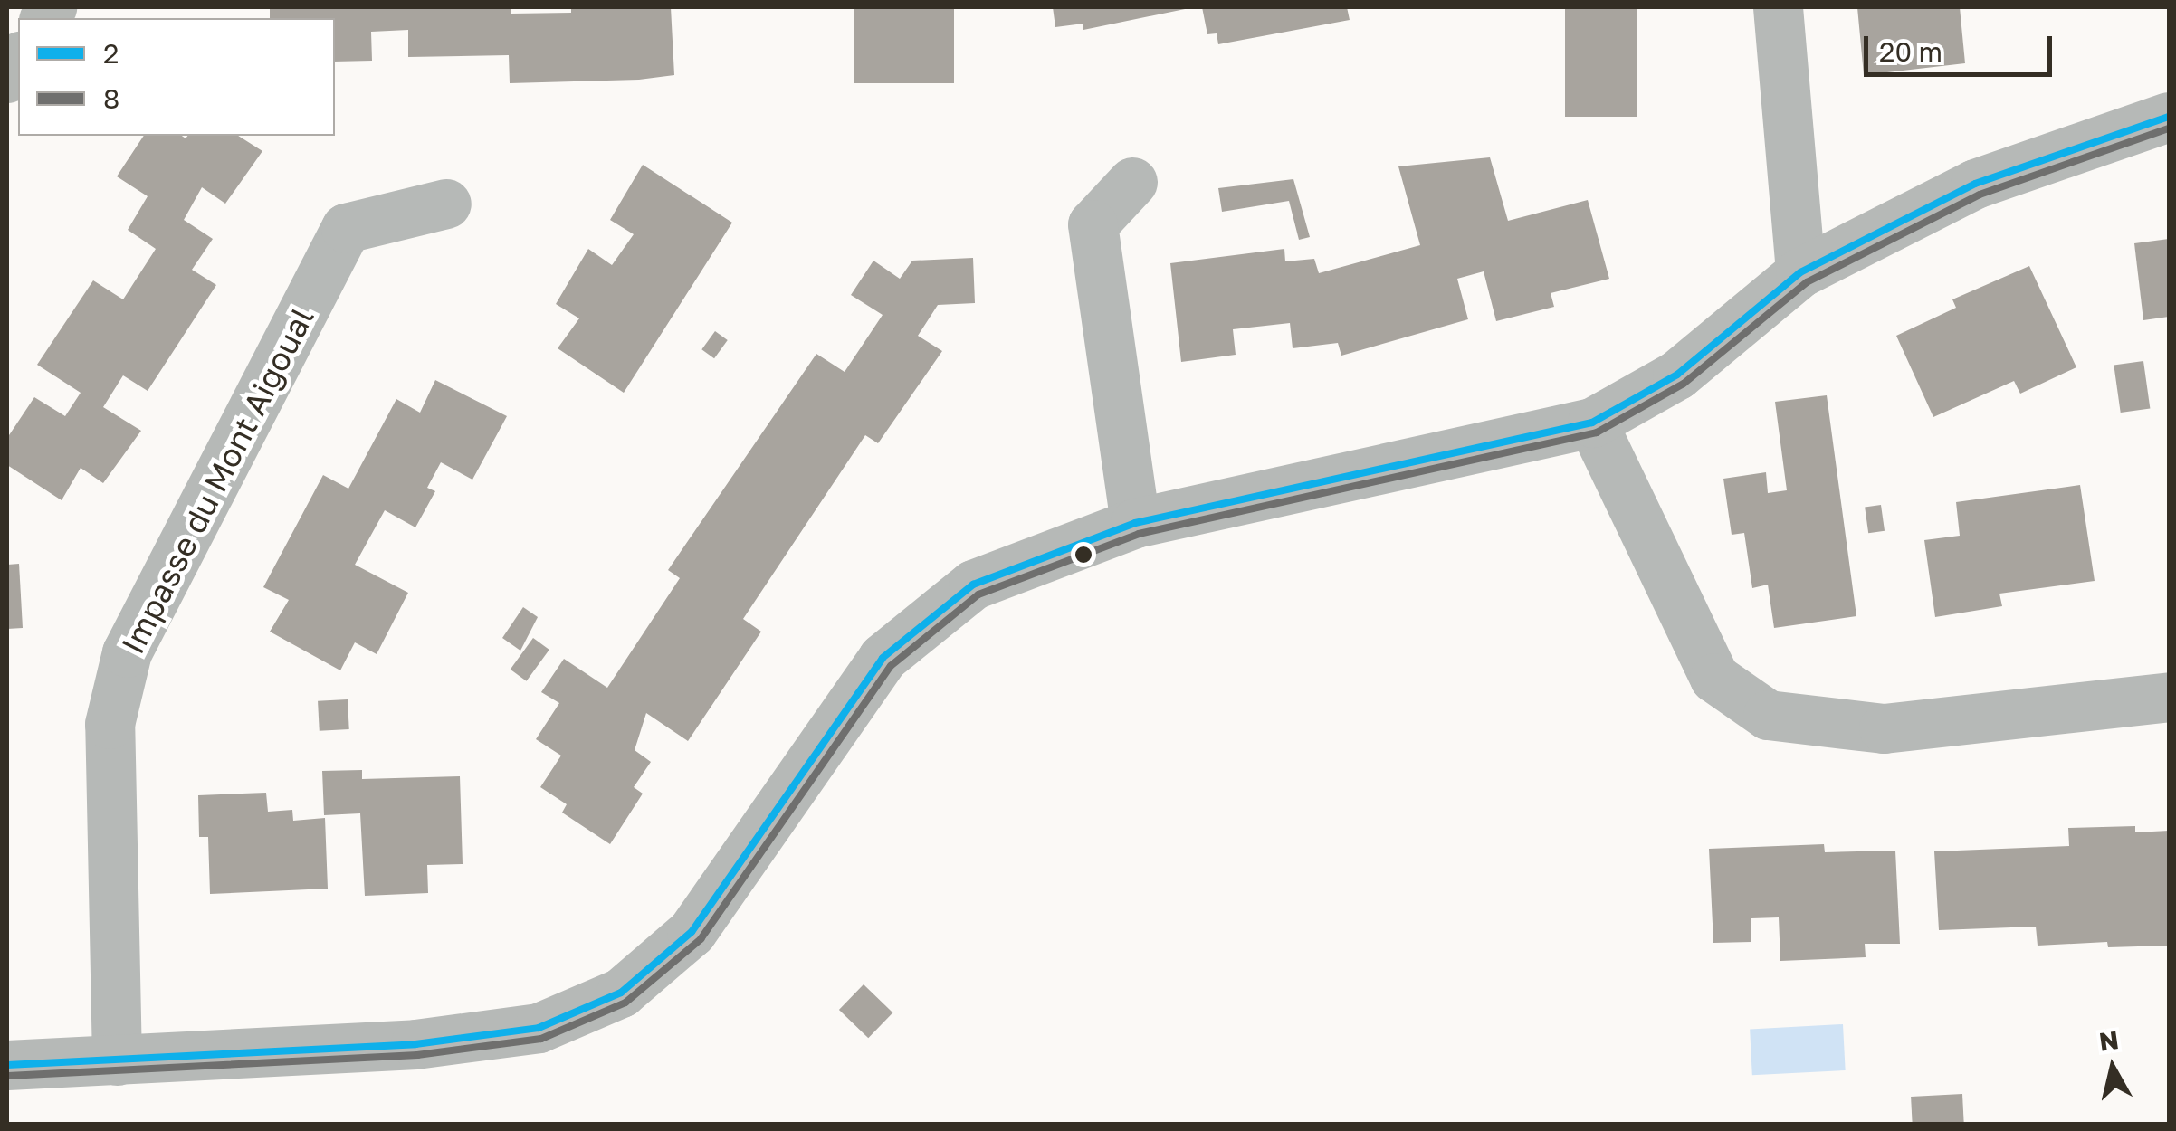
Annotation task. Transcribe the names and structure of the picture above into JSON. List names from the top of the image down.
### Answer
{
  "streets": {
    "street": ["Impasse du Mont Aigoual"]
  },
  "lines": ["transit line 2", "transit line 8"],
  "legend": ["2", "8"],
  "scale_bar": "20 m",
  "north": "top"
}
